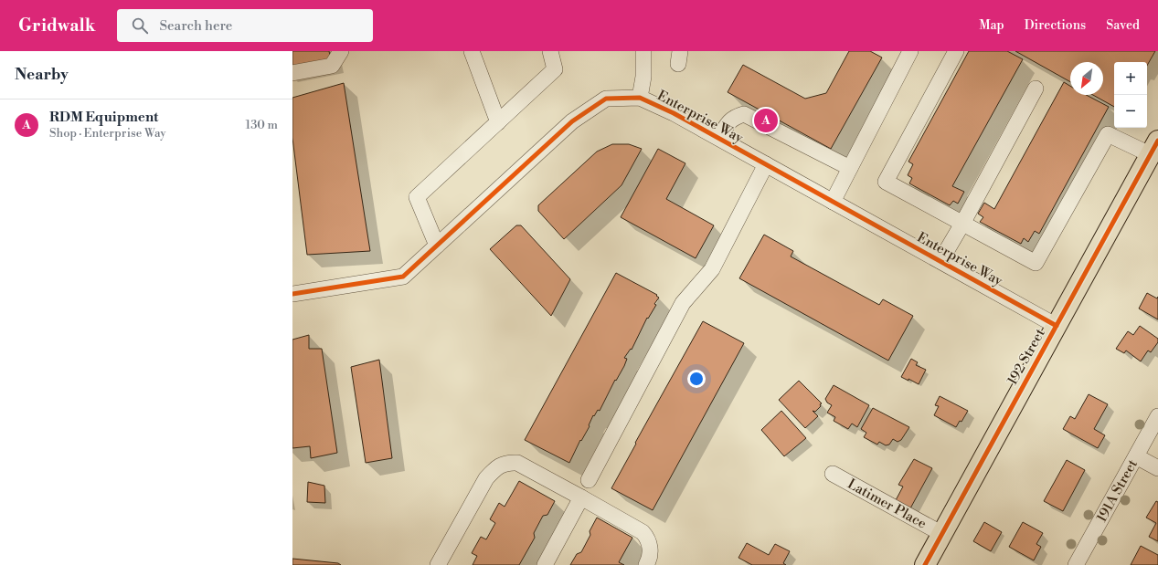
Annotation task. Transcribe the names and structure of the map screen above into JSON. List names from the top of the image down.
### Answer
{
  "streets": {
    "main road": ["192 Street"],
    "street": ["Enterprise Way", "191A Street", "Latimer Place"]
  },
  "crossings": [
    ["Enterprise Way", "192 Street"],
    ["192 Street", "Latimer Place"]
  ],
  "north": "bottom left",
  "page": {
    "header": "Gridwalk",
    "search": "Search here",
    "nav": ["Map", "Directions", "Saved"],
    "heading": "Nearby",
    "map_buttons": ["+", "−"],
    "list": [
      {
        "mark": "A",
        "name": "RDM Equipment",
        "note": "Shop · Enterprise Way",
        "value": "130 m"
      }
    ],
    "pins": "A"
  }
}
